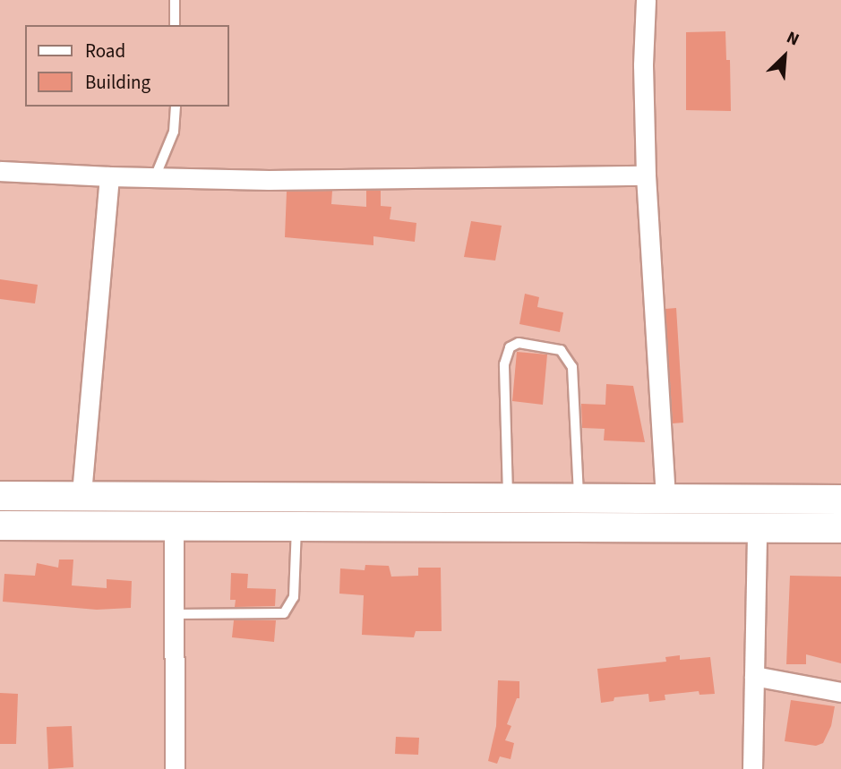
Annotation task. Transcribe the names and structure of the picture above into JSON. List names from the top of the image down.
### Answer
{
  "legend": ["Road", "Building"],
  "north": "top right"
}
